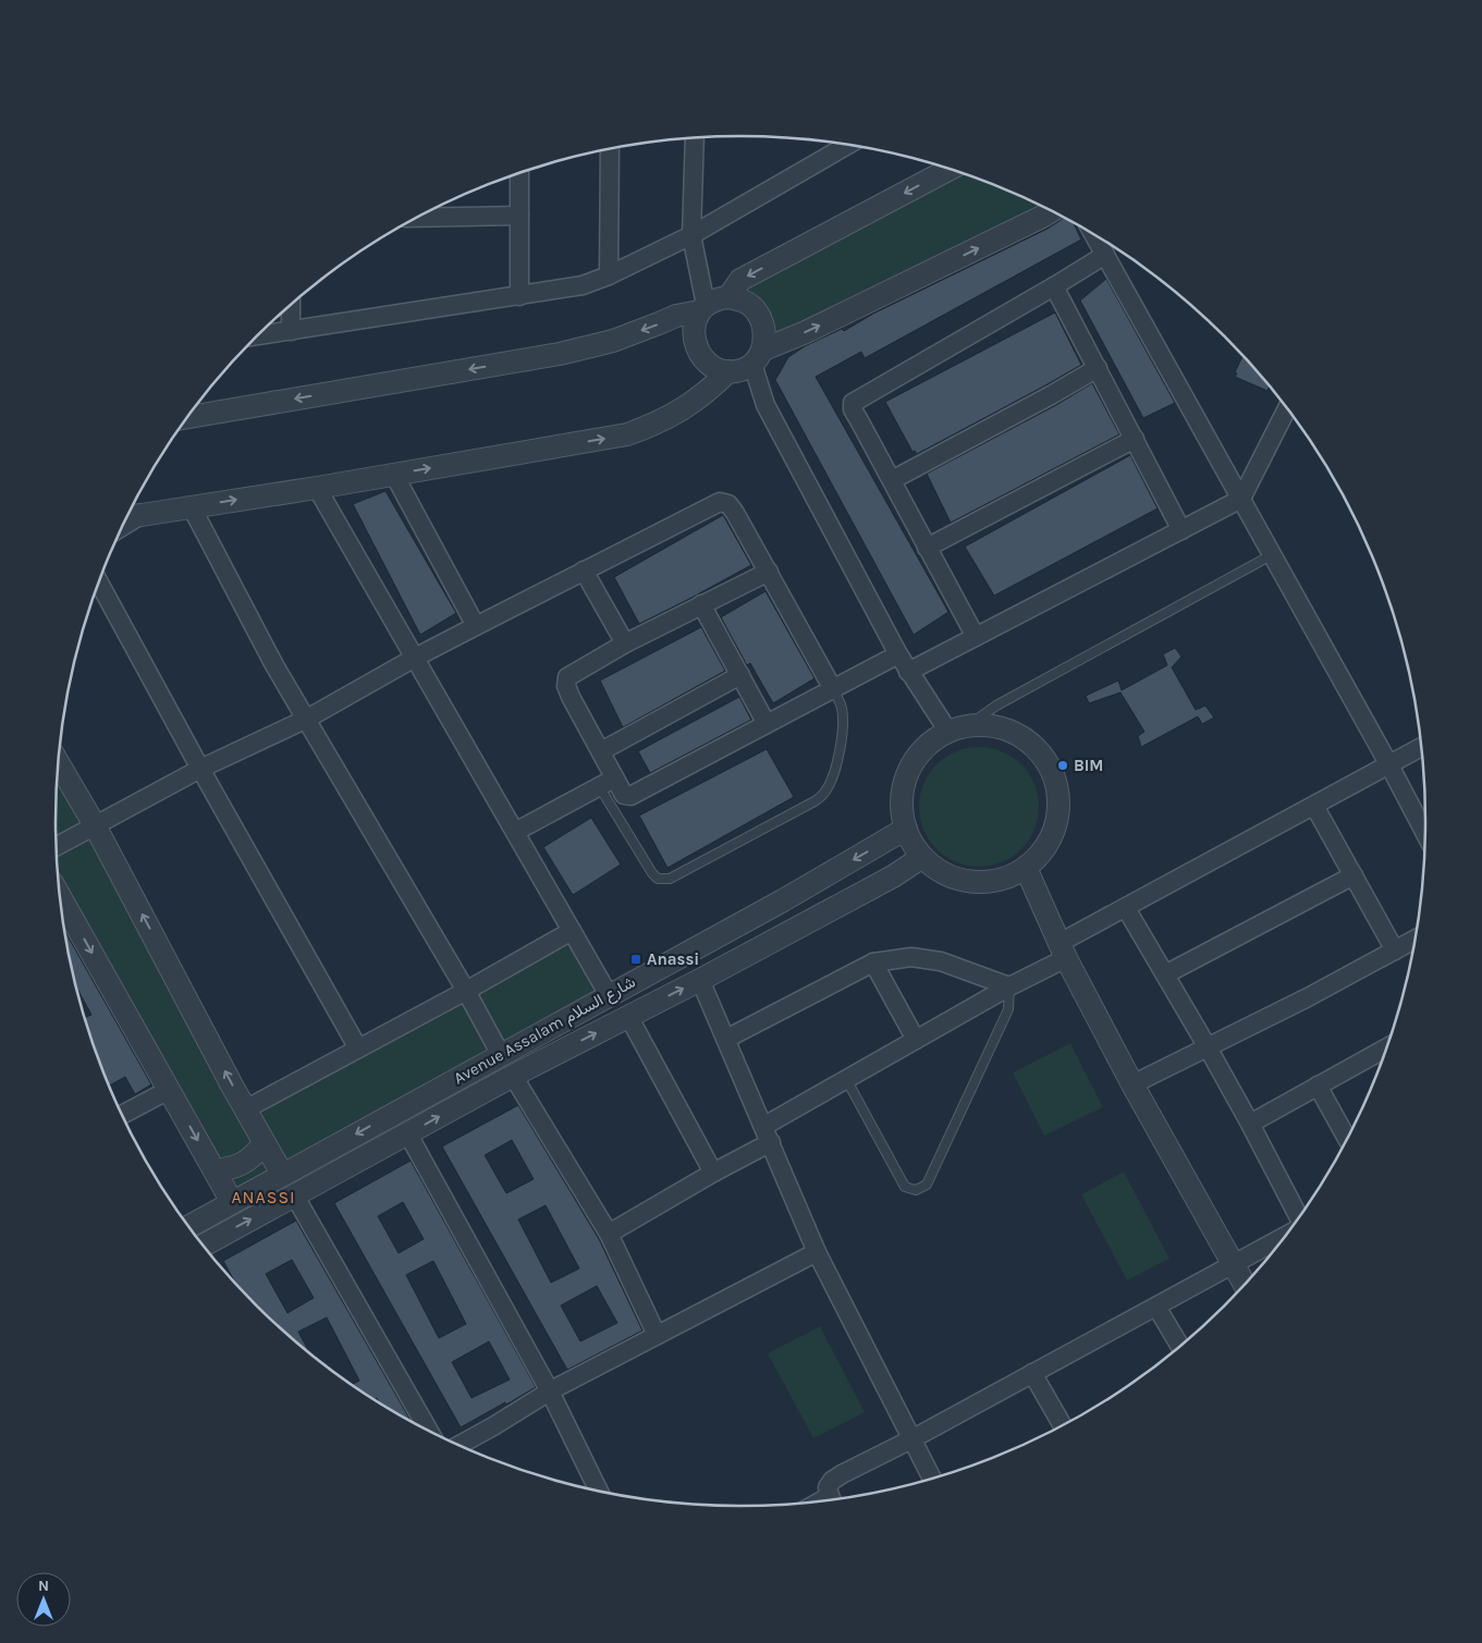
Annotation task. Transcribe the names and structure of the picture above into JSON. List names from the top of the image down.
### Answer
{
  "streets": {
    "street": ["Avenue Assalam شارع السلام"]
  },
  "districts": ["ANASSI"],
  "places": {
    "other": ["BIM"],
    "transit": ["Anassi"]
  },
  "north": "top"
}
